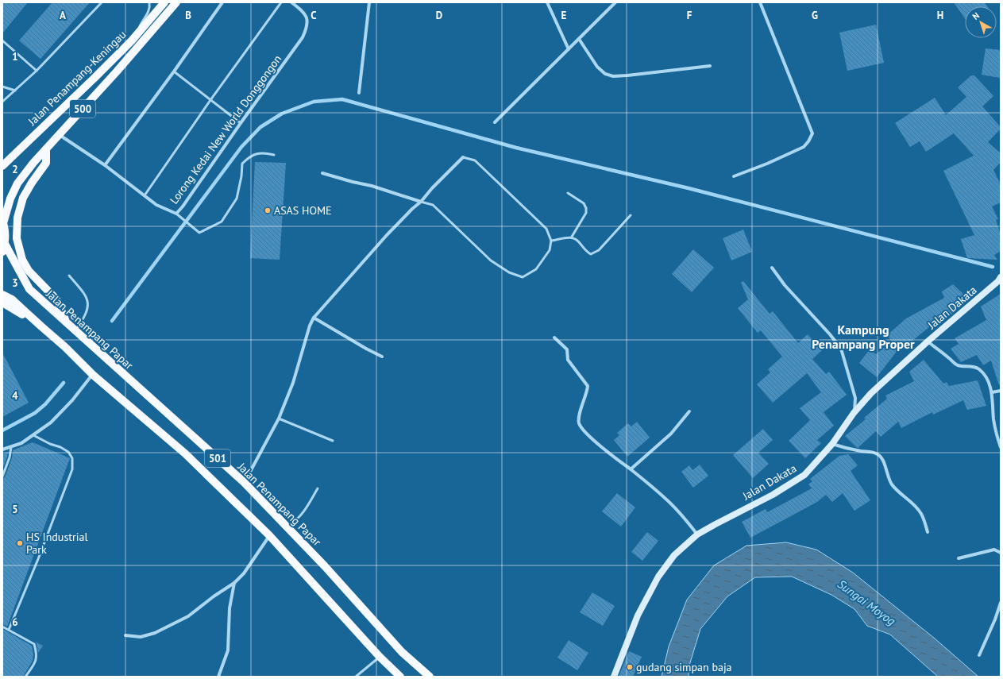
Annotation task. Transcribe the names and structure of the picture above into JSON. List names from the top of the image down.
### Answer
{
  "streets": {
    "main road": [
      "Jalan Penampang-Keningau",
      "500",
      "Jalan Penampang Papar",
      "501"
    ],
    "street": ["Lorong Kedai New World Donggongon", "Jalan Dakata"]
  },
  "crossings": [
    ["Jalan Penampang-Keningau", "500"],
    ["Jalan Penampang-Keningau", "Lorong Kedai New World Donggongon"],
    ["500", "Jalan Penampang Papar"]
  ],
  "districts": ["Kampung Penampang Proper"],
  "water": ["Sungai Moyog"],
  "places": ["ASAS HOME", "HS Industrial Park", "gudang simpan baja"],
  "north": "top left",
  "grid": {
    "columns": [
      "A",
      "B",
      "C",
      "D",
      "E",
      "F",
      "G",
      "H"
    ],
    "rows": [
      "1",
      "2",
      "3",
      "4",
      "5",
      "6"
    ]
  }
}
